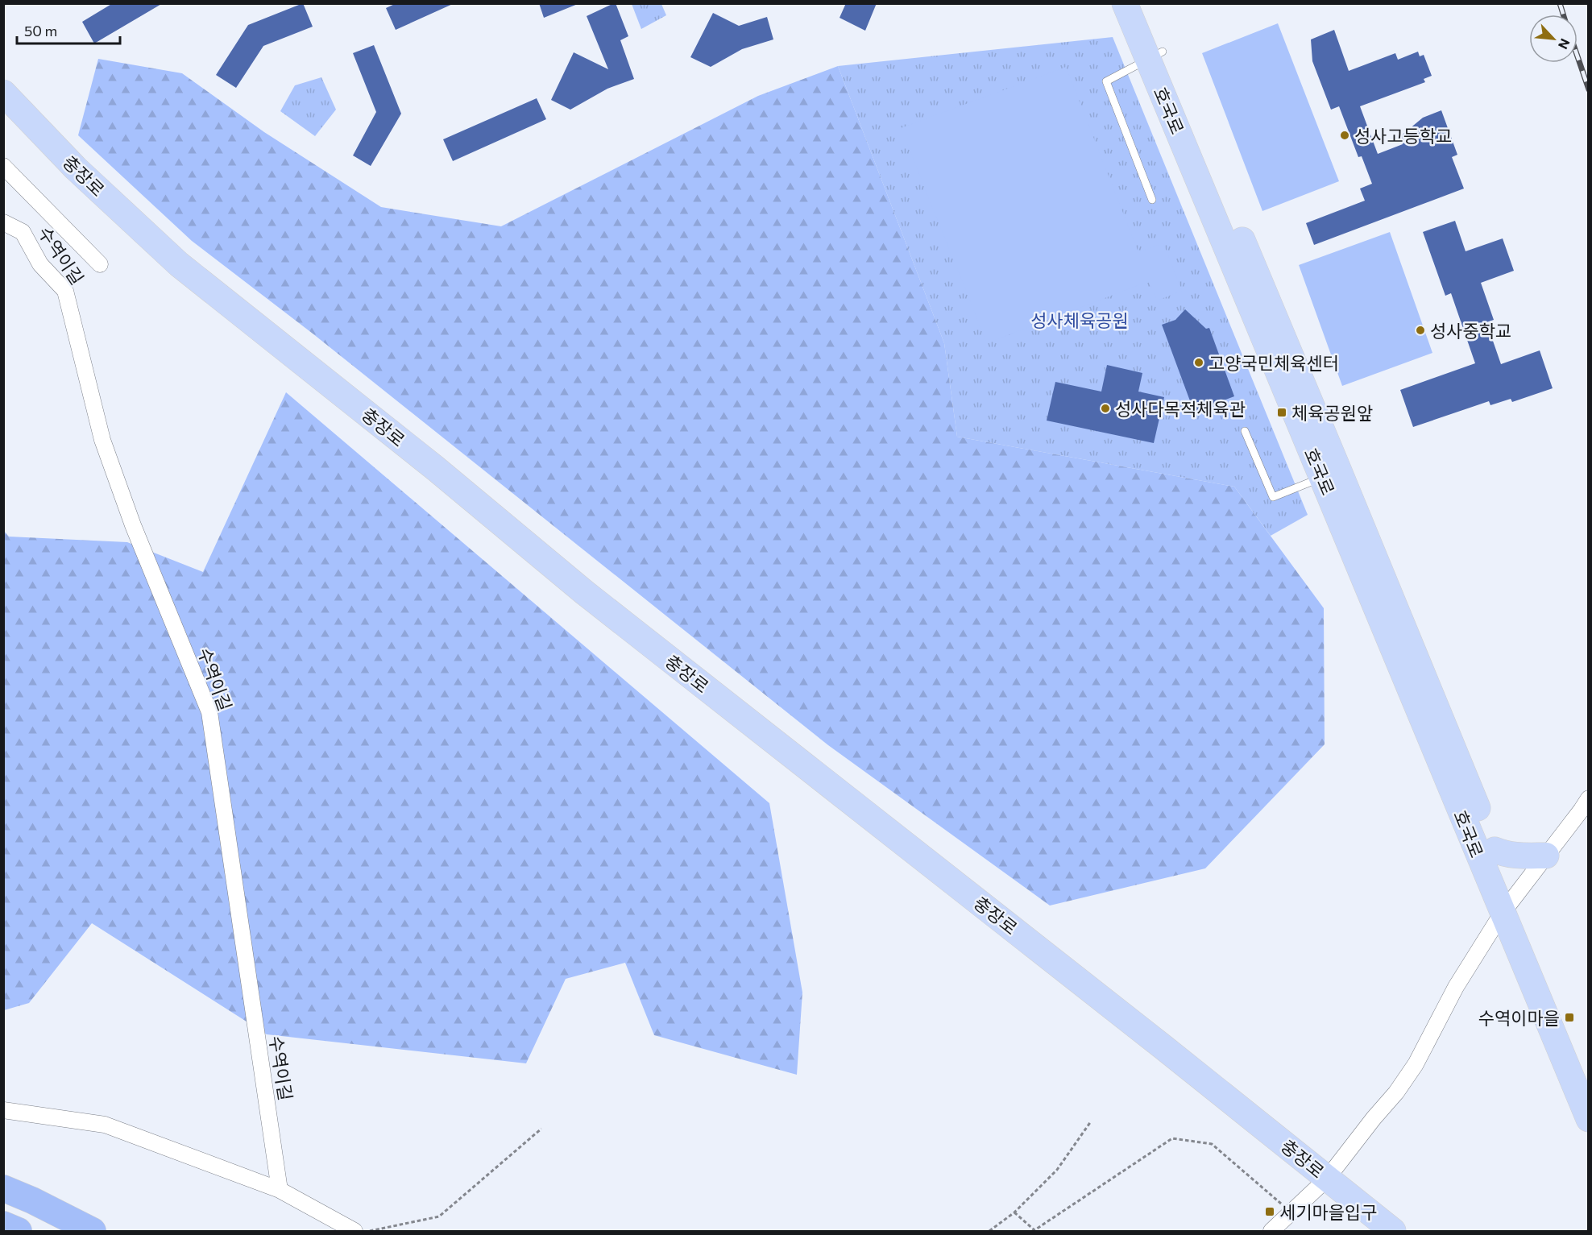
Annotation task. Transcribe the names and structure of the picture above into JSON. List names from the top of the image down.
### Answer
{
  "streets": {
    "main road": ["호국로", "충장로"],
    "street": ["수역이길"]
  },
  "parks": ["성사체육공원"],
  "places": {
    "other": [
      "성사고등학교",
      "성사중학교",
      "고양국민체육센터",
      "성사다목적체육관"
    ],
    "transit": ["체육공원앞", "수역이마을", "세기마을입구"]
  },
  "scale_bar": "50 m",
  "north": "bottom right"
}
